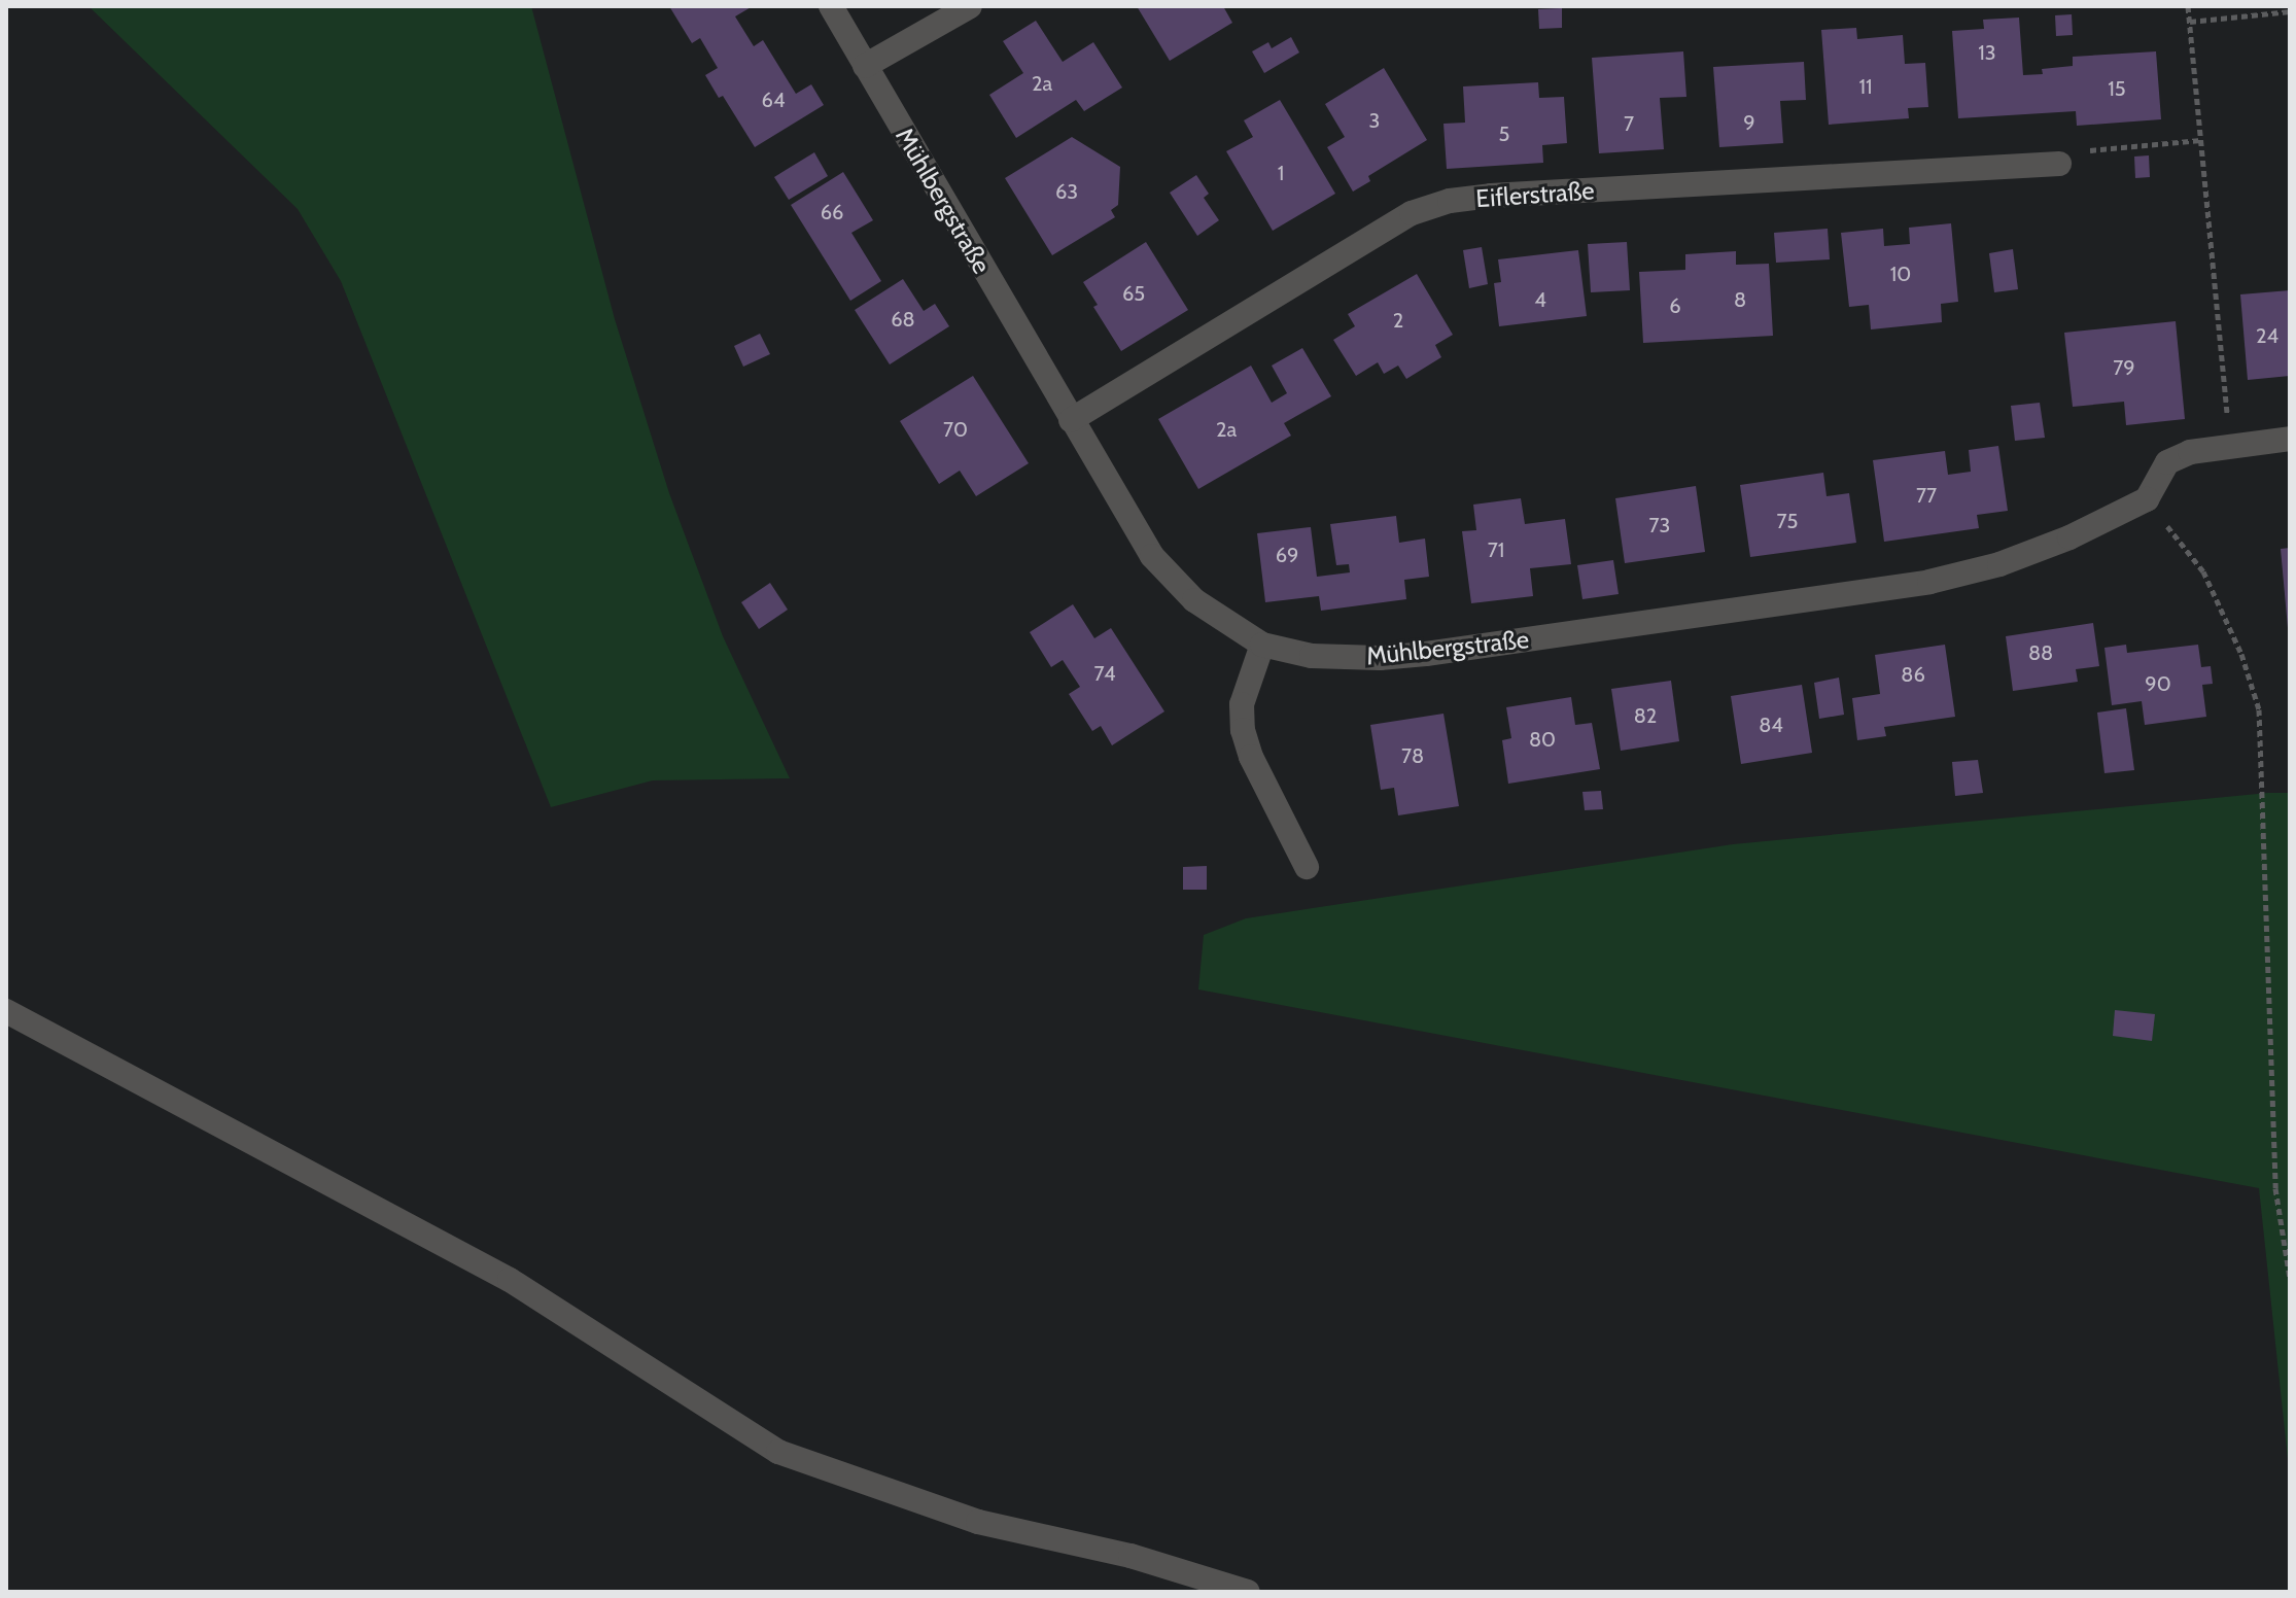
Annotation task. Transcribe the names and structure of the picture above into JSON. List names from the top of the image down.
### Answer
{
  "streets": {
    "street": ["Eiflerstraße", "Mühlbergstraße"]
  },
  "crossings": [
    ["Eiflerstraße", "Mühlbergstraße"]
  ],
  "house_numbers": [
    "13",
    "2a",
    "11",
    "15",
    "64",
    "3",
    "9",
    "7",
    "5",
    "1",
    "63",
    "66",
    "10",
    "65",
    "4",
    "8",
    "6",
    "68",
    "2",
    "24",
    "79",
    "70",
    "2a",
    "77",
    "75",
    "73",
    "71",
    "69",
    "88",
    "74",
    "86",
    "90",
    "82",
    "84",
    "80",
    "78"
  ]
}
